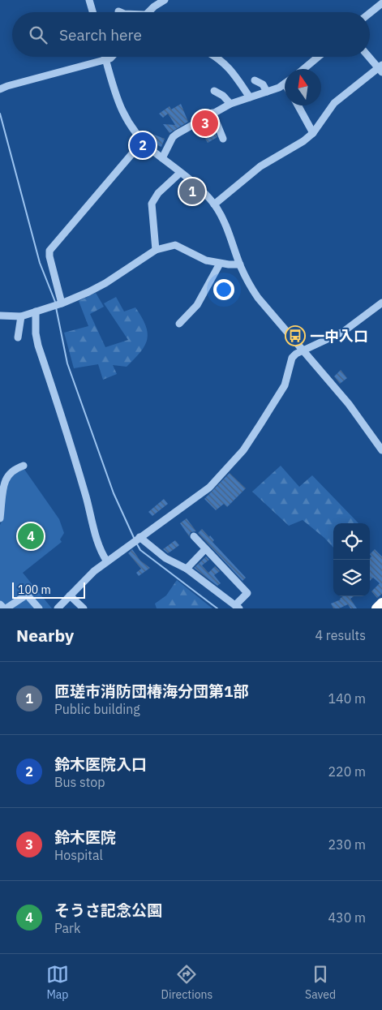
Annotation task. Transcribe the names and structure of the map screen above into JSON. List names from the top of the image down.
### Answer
{
  "places": {
    "bus stop": ["一中入口"]
  },
  "scale_bar": "100 m",
  "north": "top",
  "page": {
    "search": "Search here",
    "pins": [
      "3",
      "2",
      "1",
      "4"
    ],
    "scale": "100 m",
    "heading": ["Nearby", "4 results"],
    "list": [
      {
        "mark": "1",
        "name": "匝瑳市消防団椿海分団第1部",
        "note": "Public building",
        "value": "140 m"
      },
      {
        "mark": "2",
        "name": "鈴木医院入口",
        "note": "Bus stop",
        "value": "220 m"
      },
      {
        "mark": "3",
        "name": "鈴木医院",
        "note": "Hospital",
        "value": "230 m"
      },
      {
        "mark": "4",
        "name": "そうさ記念公園",
        "note": "Park",
        "value": "430 m"
      }
    ],
    "nav": ["Map", "Directions", "Saved"]
  }
}
